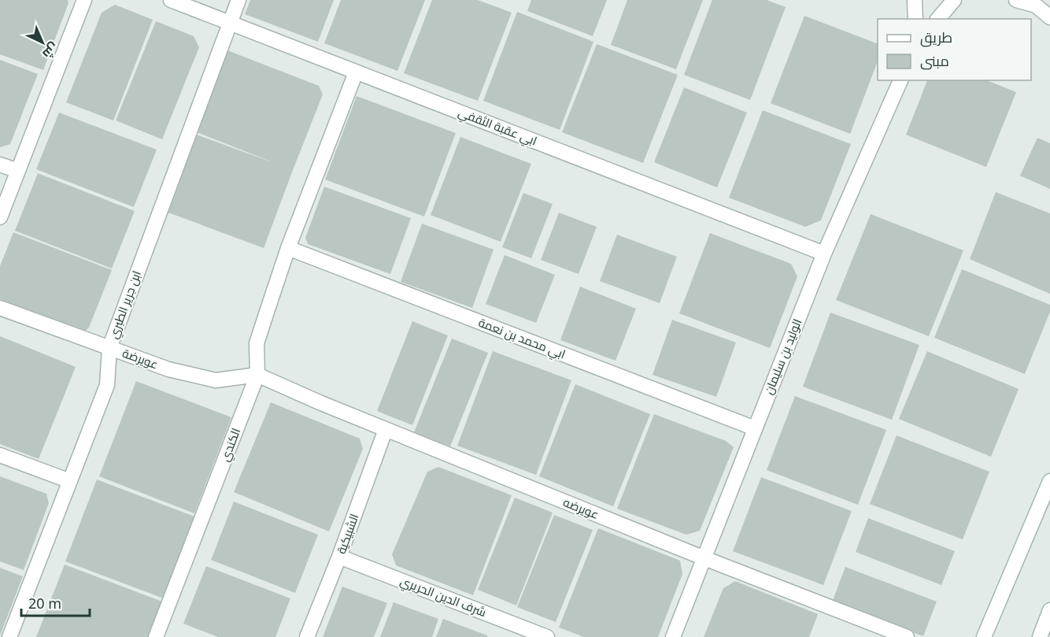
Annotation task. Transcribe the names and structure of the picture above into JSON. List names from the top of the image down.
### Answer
{
  "streets": {
    "street": [
      "ابي عقبة الثقفي",
      "ابن جرير الطبري",
      "ابي محمد بن نعمة",
      "الوليد بن سليمان",
      "عويرضة",
      "الكندي",
      "عويرضه",
      "الشبيكية",
      "شرف الدين الحريري"
    ]
  },
  "crossings": [
    ["ابي عقبة الثقفي", "ابن جرير الطبري"],
    ["ابي عقبة الثقفي", "الوليد بن سليمان"],
    ["ابي عقبة الثقفي", "الكندي"],
    ["ابن جرير الطبري", "عويرضة"],
    ["ابي محمد بن نعمة", "الوليد بن سليمان"],
    ["ابي محمد بن نعمة", "الكندي"],
    ["الوليد بن سليمان", "عويرضه"],
    ["عويرضة", "الكندي"],
    ["عويرضة", "عويرضه"],
    ["الكندي", "عويرضه"],
    ["عويرضه", "الشبيكية"],
    ["الشبيكية", "شرف الدين الحريري"]
  ],
  "legend": ["طريق", "مبنى"],
  "scale_bar": "20 m",
  "north": "bottom right"
}
